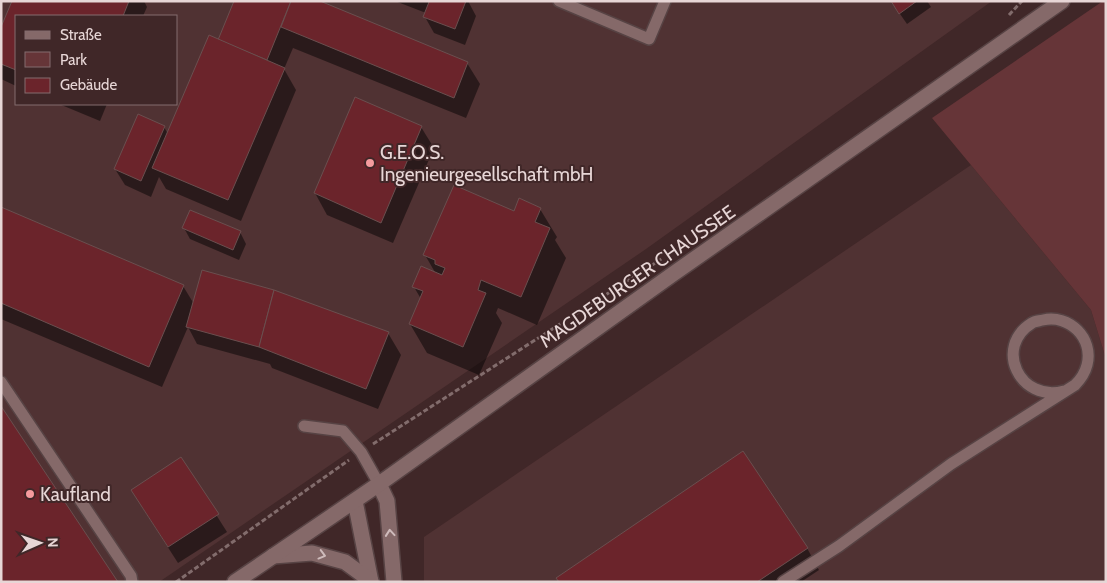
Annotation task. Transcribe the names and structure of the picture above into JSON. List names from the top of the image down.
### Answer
{
  "streets": {
    "main road": ["MAGDEBURGER CHAUSSEE"]
  },
  "places": ["G.E.O.S. Ingenieurgesellschaft mbH", "Kaufland"],
  "legend": ["Straße", "Park", "Gebäude"],
  "north": "right"
}
